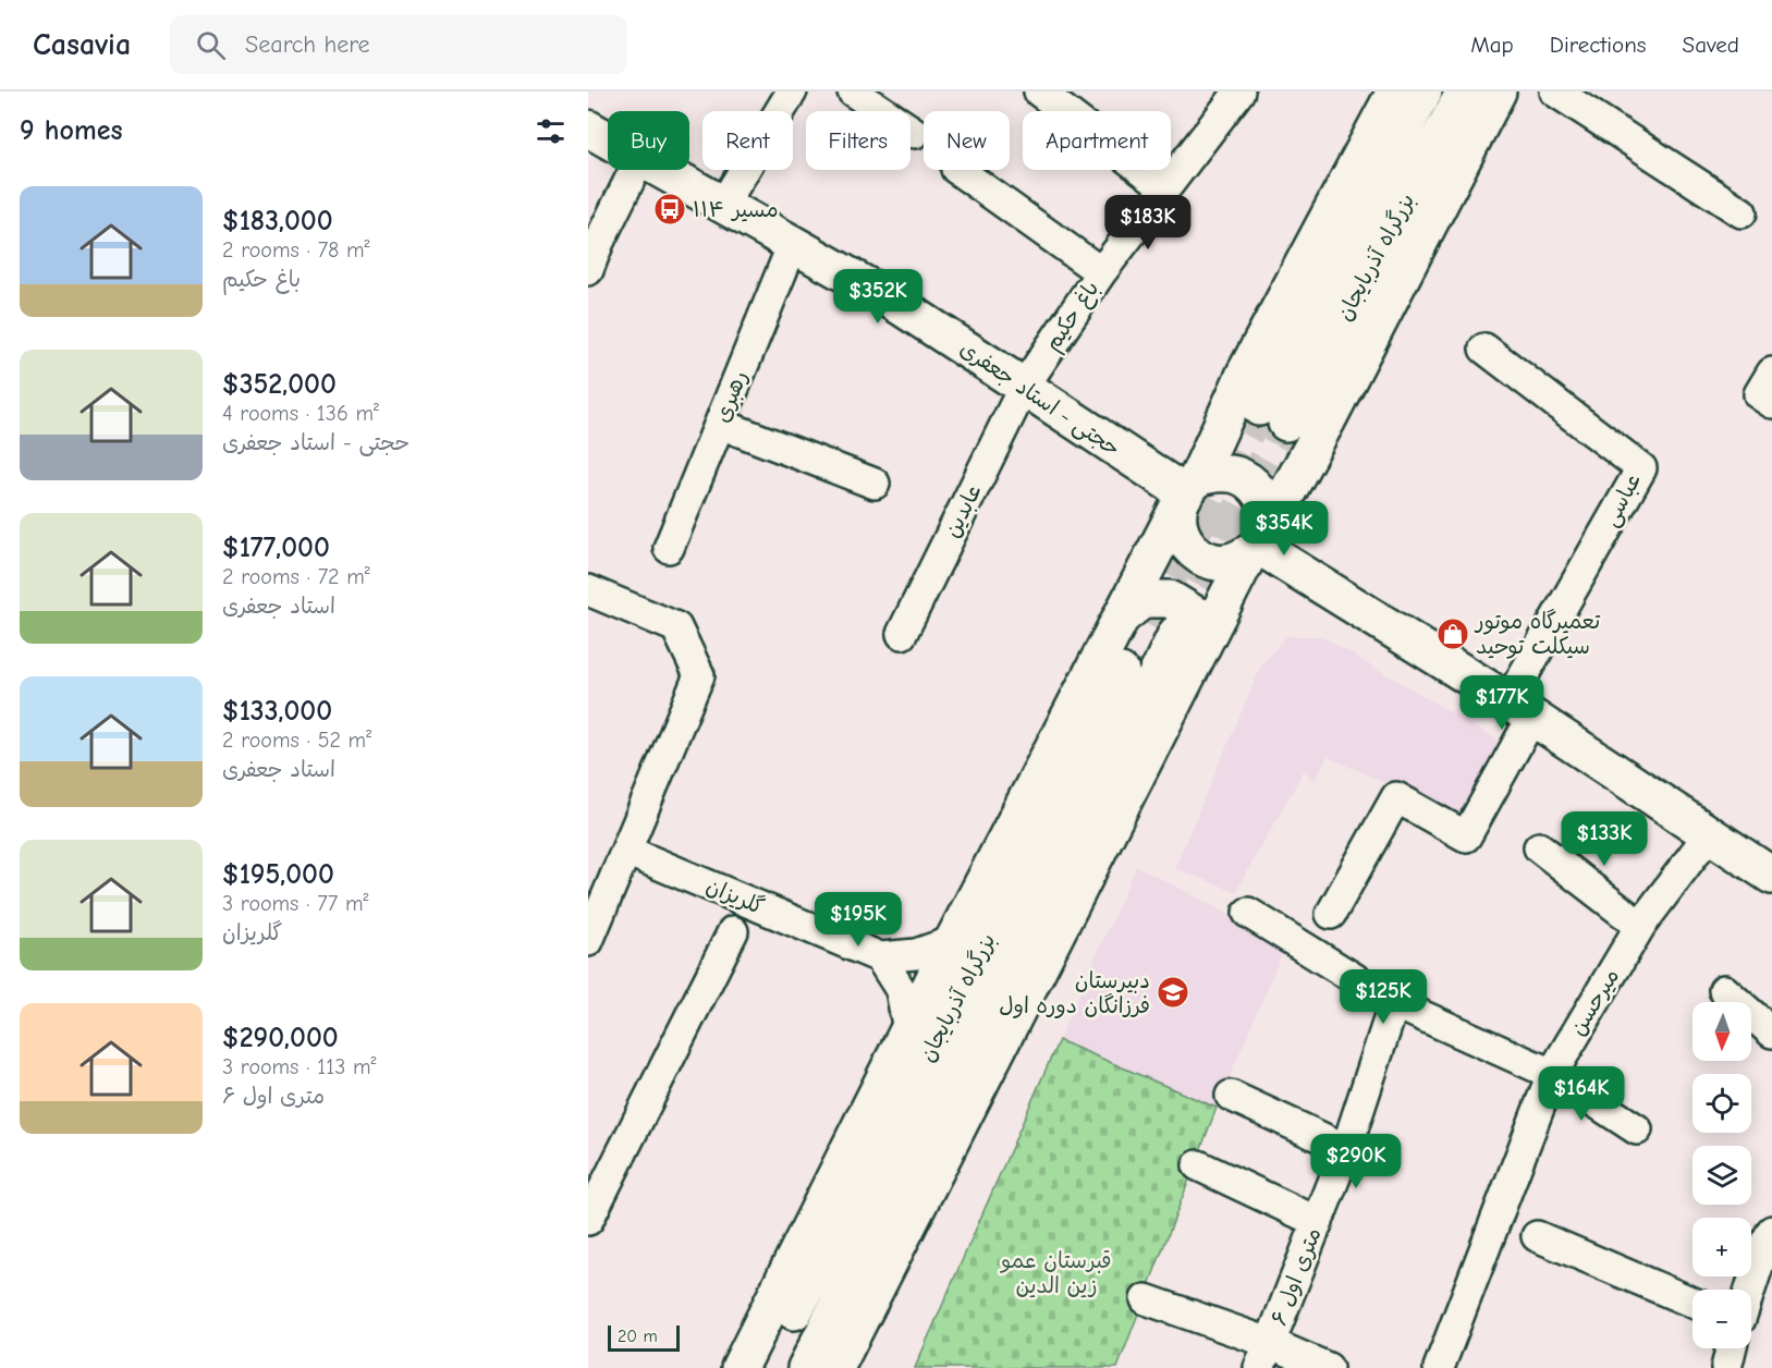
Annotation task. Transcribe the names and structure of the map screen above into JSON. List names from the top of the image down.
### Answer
{
  "streets": {
    "main road": ["بزرگراه آذربایجان", "حجتی - استاد جعفری"],
    "street": [
      "باغ حکیم",
      "رهبری",
      "عباسی",
      "عابدین",
      "گلریزان",
      "میرحسن",
      "۶ متری اول"
    ]
  },
  "crossings": [
    ["باغ حکیم", "حجتی - استاد جعفری"],
    ["باغ حکیم", "عابدین"],
    ["رهبری", "حجتی - استاد جعفری"],
    ["حجتی - استاد جعفری", "عابدین"]
  ],
  "parks": ["قبرستان عمو زین الدین"],
  "places": {
    "bus stop": ["مسیر ۱۱۴"],
    "shop": ["تعمیرگاه موتور سیکلت توحید"],
    "school or university": ["دبیرستان فرزانگان دوره اول"]
  },
  "scale_bar": "20 m",
  "north": "bottom",
  "page": {
    "header": "Casavia",
    "search": "Search here",
    "nav": ["Map", "Directions", "Saved"],
    "heading": "9 homes",
    "chip": [
      "Buy",
      "Rent",
      "Filters",
      "New",
      "Apartment"
    ],
    "list": [
      {
        "name": "$183,000",
        "note": "2 rooms · 78 m² · باغ حکیم"
      },
      {
        "name": "$352,000",
        "note": "4 rooms · 136 m² · حجتی - استاد جعفری"
      },
      {
        "name": "$177,000",
        "note": "2 rooms · 72 m² · استاد جعفری"
      },
      {
        "name": "$133,000",
        "note": "2 rooms · 52 m² · استاد جعفری"
      },
      {
        "name": "$195,000",
        "note": "3 rooms · 77 m² · گلریزان"
      },
      {
        "name": "$290,000",
        "note": "3 rooms · 113 m² · ۶ متری اول"
      }
    ],
    "price": [
      "$183K",
      "$352K",
      "$354K",
      "$177K",
      "$133K",
      "$195K",
      "$125K",
      "$164K",
      "$290K"
    ],
    "map_buttons": ["+", "−"],
    "scale": "20 m"
  }
}
